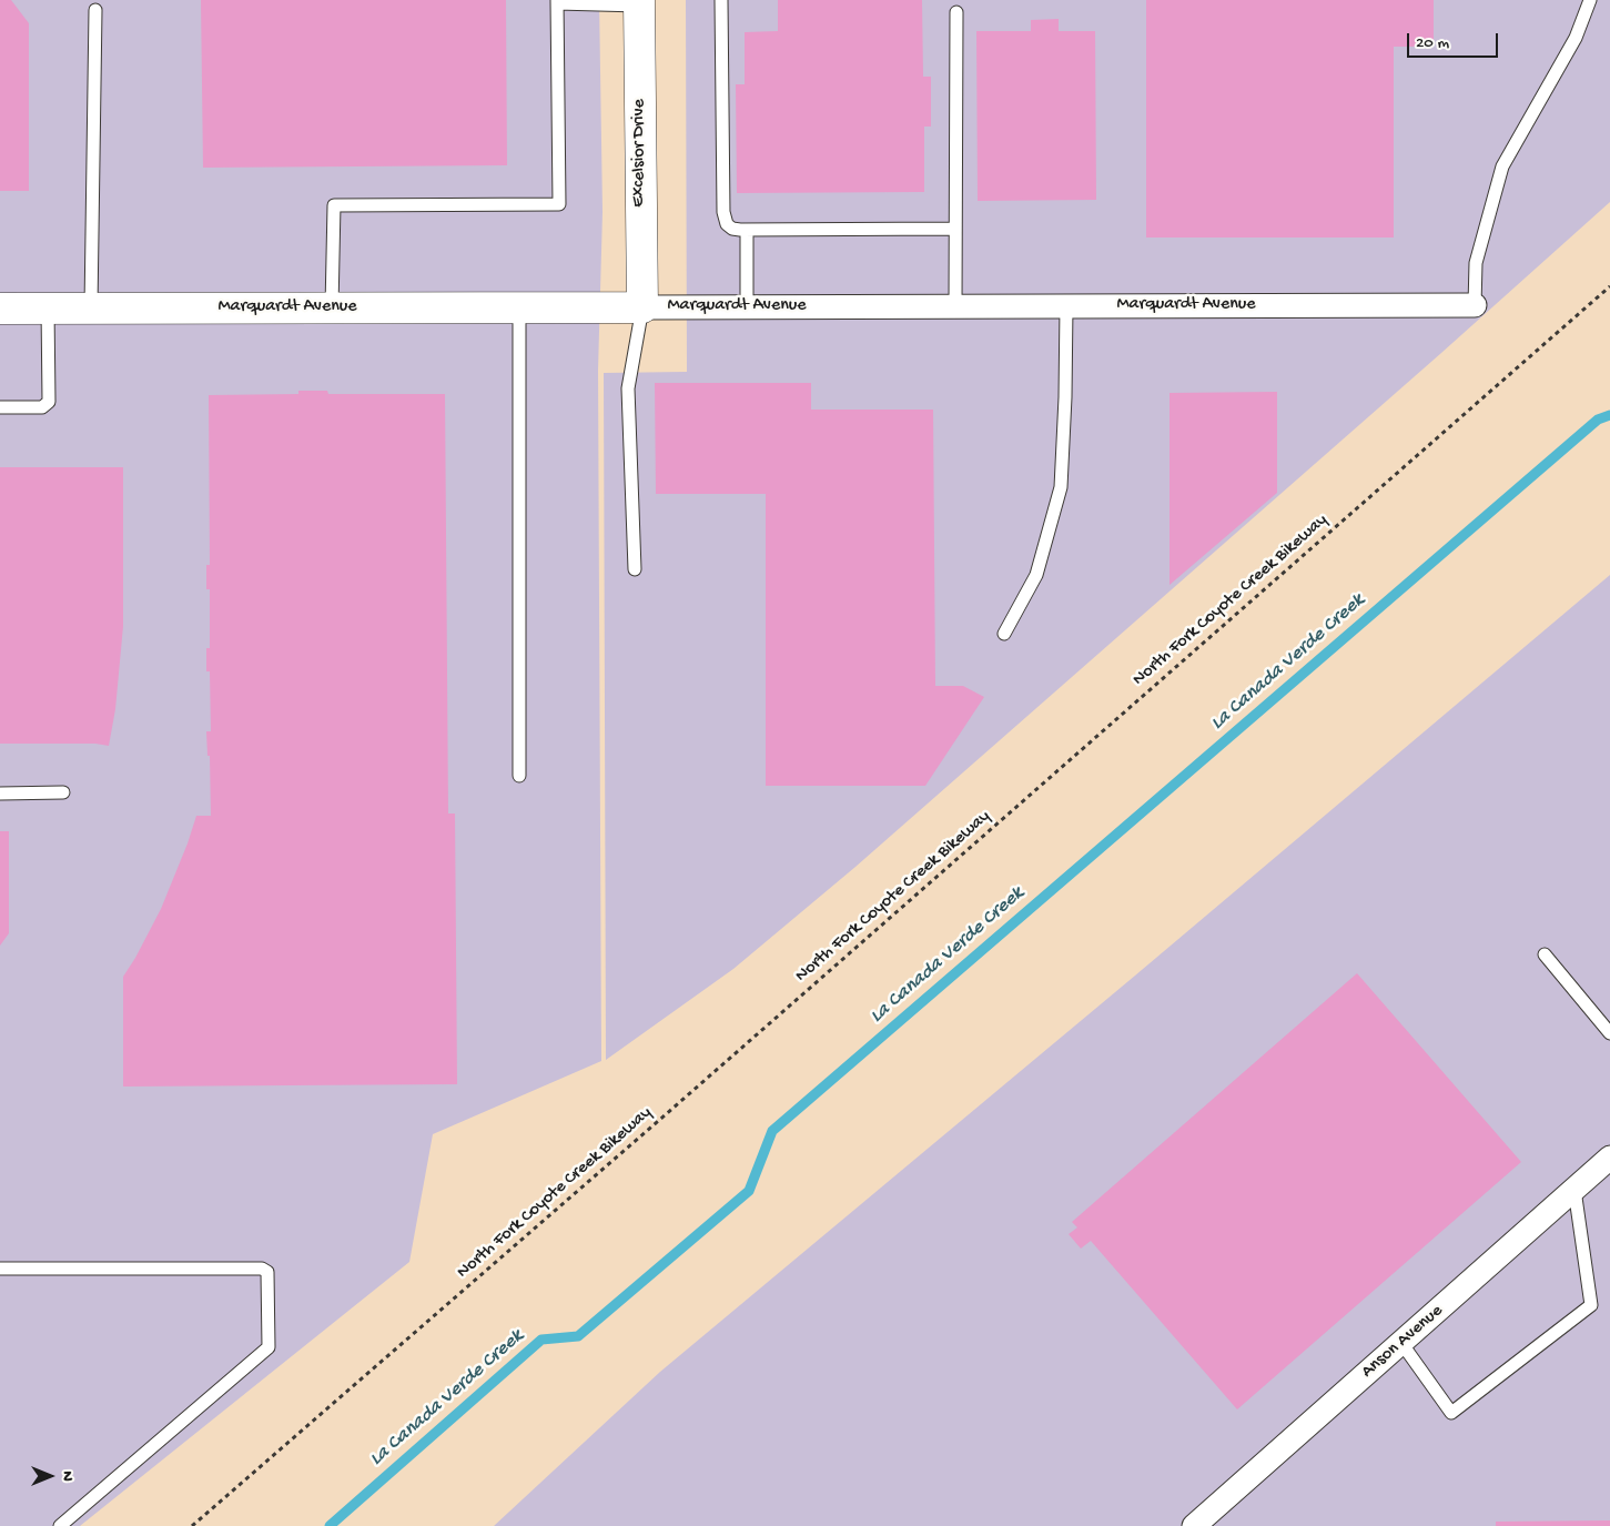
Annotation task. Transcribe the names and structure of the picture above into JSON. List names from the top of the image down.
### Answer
{
  "streets": {
    "street": ["Excelsior Drive", "Marquardt Avenue", "Anson Avenue"],
    "path": ["North Fork Coyote Creek Bikeway"]
  },
  "crossings": [
    ["Excelsior Drive", "Marquardt Avenue"]
  ],
  "water": ["La Canada Verde Creek"],
  "scale_bar": "20 m",
  "north": "right"
}
